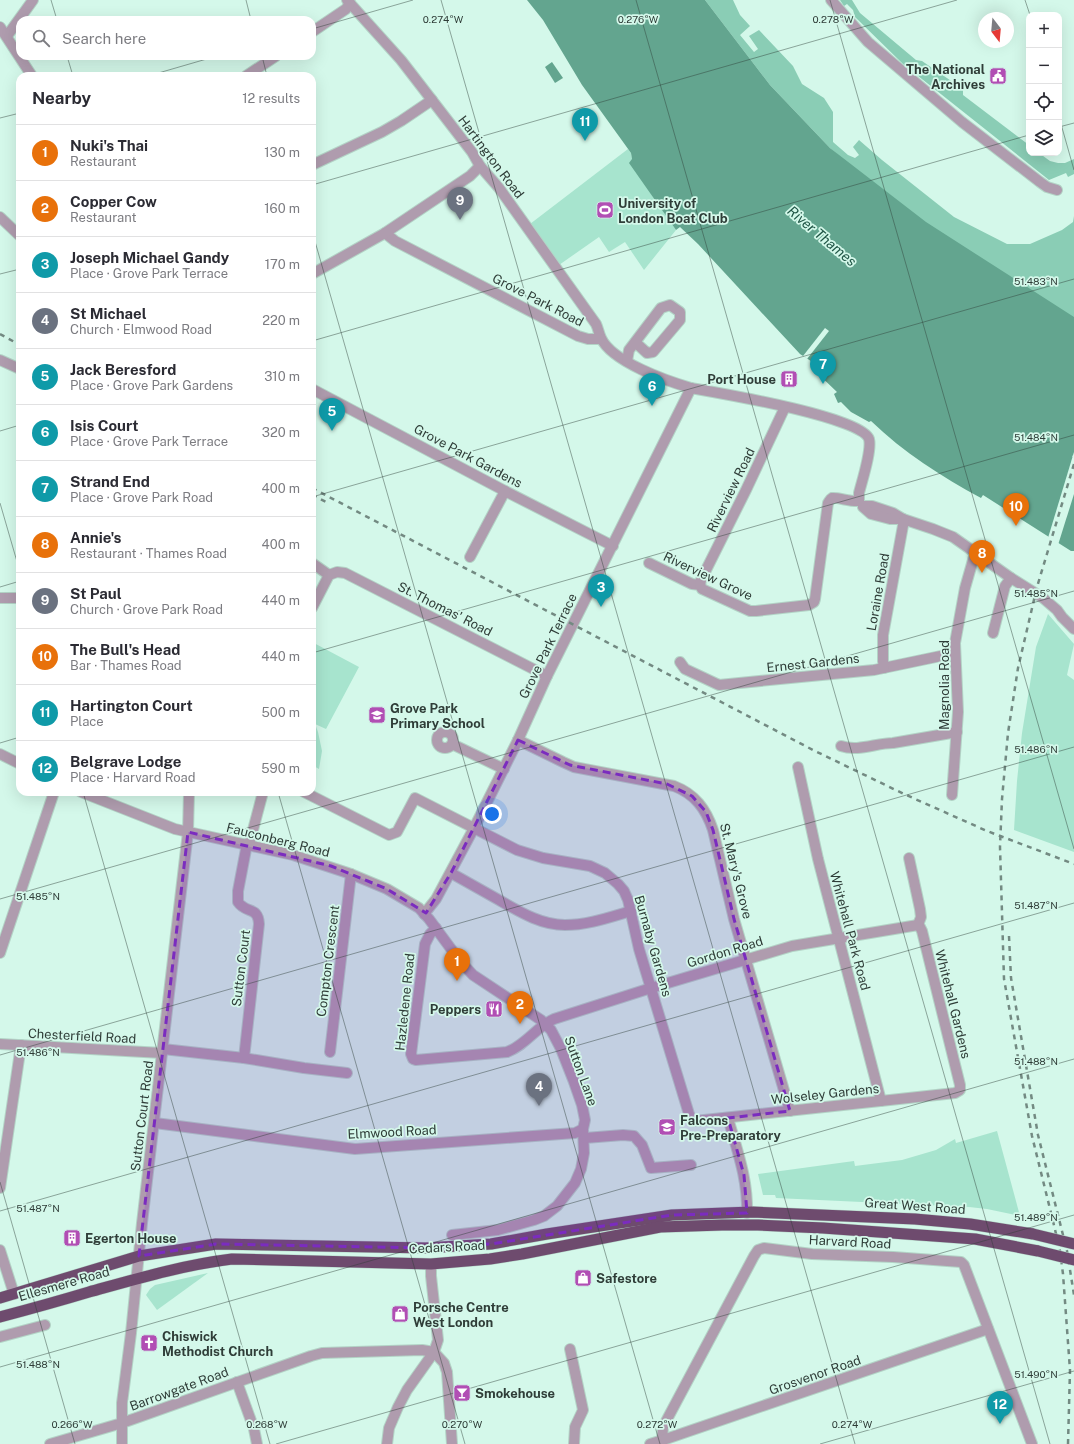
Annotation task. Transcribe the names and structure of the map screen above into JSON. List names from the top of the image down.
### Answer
{
  "streets": {
    "highway": ["Great West Road", "Cedars Road", "Ellesmere Road"],
    "street": [
      "Hartington Road",
      "Grove Park Road",
      "Grove Park Gardens",
      "Riverview Road",
      "Riverview Grove",
      "Loraine Road",
      "St. Thomas' Road",
      "Grove Park Terrace",
      "Ernest Gardens",
      "Magnolia Road",
      "Fauconberg Road",
      "St. Mary's Grove",
      "Whitehall Park Road",
      "Burnaby Gardens",
      "Gordon Road",
      "Compton Crescent",
      "Sutton Court",
      "Hazledene Road",
      "Whitehall Gardens",
      "Chesterfield Road",
      "Sutton Lane",
      "Wolseley Gardens",
      "Sutton Court Road",
      "Elmwood Road",
      "Harvard Road",
      "Grosvenor Road",
      "Barrowgate Road"
    ]
  },
  "crossings": [
    ["Hartington Road", "Grove Park Road"],
    ["Grove Park Gardens", "Grove Park Terrace"],
    ["Riverview Road", "Riverview Grove"],
    ["Loraine Road", "Ernest Gardens"],
    ["St. Thomas' Road", "Grove Park Terrace"],
    ["Grove Park Terrace", "Fauconberg Road"],
    ["Grove Park Terrace", "St. Mary's Grove"],
    ["Grove Park Terrace", "Burnaby Gardens"],
    ["Ernest Gardens", "Magnolia Road"],
    ["Fauconberg Road", "Gordon Road"],
    ["Fauconberg Road", "Compton Crescent"],
    ["Fauconberg Road", "Sutton Court"],
    ["Fauconberg Road", "Hazledene Road"],
    ["Fauconberg Road", "Sutton Lane"],
    ["Fauconberg Road", "Sutton Court Road"],
    ["St. Mary's Grove", "Gordon Road"],
    ["St. Mary's Grove", "Wolseley Gardens"],
    ["Whitehall Park Road", "Gordon Road"],
    ["Whitehall Park Road", "Wolseley Gardens"],
    ["Burnaby Gardens", "Gordon Road"],
    ["Burnaby Gardens", "Wolseley Gardens"],
    ["Gordon Road", "Hazledene Road"],
    ["Gordon Road", "Whitehall Gardens"],
    ["Gordon Road", "Sutton Lane"],
    ["Sutton Court", "Chesterfield Road"],
    ["Hazledene Road", "Sutton Lane"],
    ["Whitehall Gardens", "Wolseley Gardens"],
    ["Chesterfield Road", "Sutton Court Road"],
    ["Sutton Lane", "Elmwood Road"],
    ["Sutton Court Road", "Elmwood Road"],
    ["Sutton Court Road", "Cedars Road"],
    ["Sutton Court Road", "Ellesmere Road"],
    ["Sutton Court Road", "Barrowgate Road"],
    ["Great West Road", "Cedars Road"],
    ["Harvard Road", "Grosvenor Road"],
    ["Cedars Road", "Ellesmere Road"]
  ],
  "water": ["River Thames"],
  "places": {
    "public building": ["The National Archives"],
    "sports": ["University of London Boat Club"],
    "building": ["Port House", "Egerton House"],
    "school or university": ["Grove Park Primary School", "Falcons Pre-Preparatory"],
    "restaurant": ["Peppers"],
    "shop": ["Safestore", "Porsche Centre West London"],
    "church": ["Chiswick Methodist Church"],
    "bar": ["Smokehouse"]
  },
  "north": "bottom",
  "page": {
    "map_buttons": ["+", "−"],
    "search": "Search here",
    "heading": ["Nearby", "12 results"],
    "pins": [
      "11",
      "9",
      "7",
      "6",
      "5",
      "10",
      "8",
      "3",
      "1",
      "2",
      "4",
      "12"
    ],
    "list": [
      {
        "mark": "1",
        "name": "Nuki's Thai",
        "note": "Restaurant",
        "value": "130 m"
      },
      {
        "mark": "2",
        "name": "Copper Cow",
        "note": "Restaurant",
        "value": "160 m"
      },
      {
        "mark": "3",
        "name": "Joseph Michael Gandy",
        "note": "Place · Grove Park Terrace",
        "value": "170 m"
      },
      {
        "mark": "4",
        "name": "St Michael",
        "note": "Church · Elmwood Road",
        "value": "220 m"
      },
      {
        "mark": "5",
        "name": "Jack Beresford",
        "note": "Place · Grove Park Gardens",
        "value": "310 m"
      },
      {
        "mark": "6",
        "name": "Isis Court",
        "note": "Place · Grove Park Terrace",
        "value": "320 m"
      },
      {
        "mark": "7",
        "name": "Strand End",
        "note": "Place · Grove Park Road",
        "value": "400 m"
      },
      {
        "mark": "8",
        "name": "Annie's",
        "note": "Restaurant · Thames Road",
        "value": "400 m"
      },
      {
        "mark": "9",
        "name": "St Paul",
        "note": "Church · Grove Park Road",
        "value": "440 m"
      },
      {
        "mark": "10",
        "name": "The Bull's Head",
        "note": "Bar · Thames Road",
        "value": "440 m"
      },
      {
        "mark": "11",
        "name": "Hartington Court",
        "note": "Place",
        "value": "500 m"
      },
      {
        "mark": "12",
        "name": "Belgrave Lodge",
        "note": "Place · Harvard Road",
        "value": "590 m"
      }
    ]
  },
  "coordinates": [
    "0.274°W",
    "0.276°W",
    "0.278°W",
    "51.483°N",
    "51.484°N",
    "51.485°N",
    "51.486°N",
    "51.487°N",
    "51.488°N",
    "51.489°N",
    "51.490°N",
    "0.266°W",
    "0.268°W",
    "0.270°W",
    "0.272°W"
  ]
}
